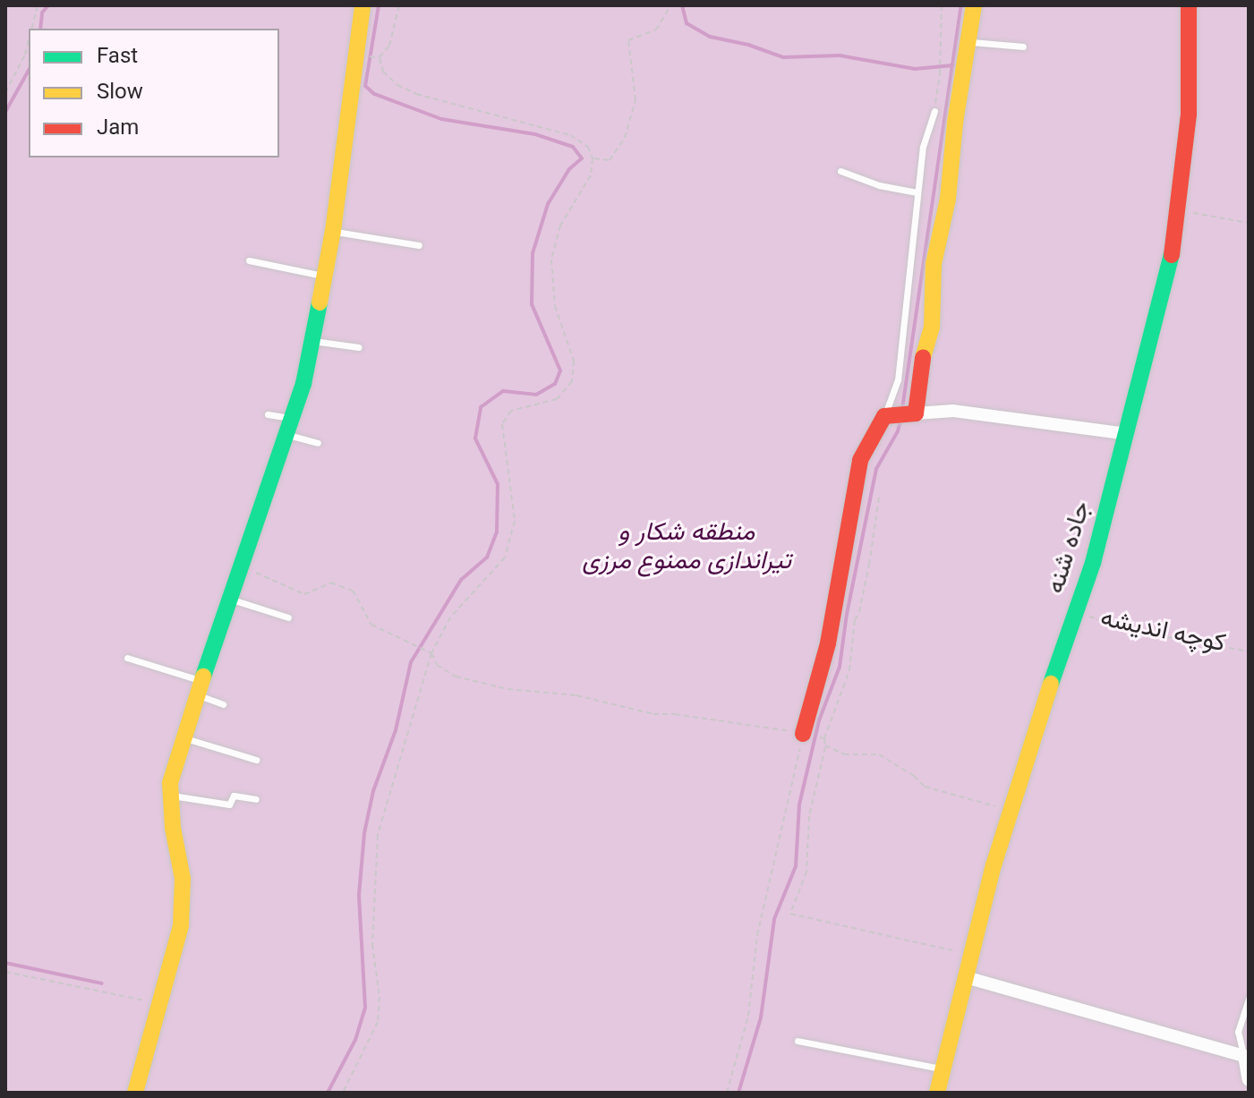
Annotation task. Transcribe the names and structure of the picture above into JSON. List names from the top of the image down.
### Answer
{
  "streets": {
    "street": ["جاده شنه"],
    "path": ["کوچه اندیشه"]
  },
  "crossings": [
    ["جاده شنه", "کوچه اندیشه"]
  ],
  "parks": ["منطقه شکار و تیراندازی ممنوع مرزی"],
  "legend": ["Fast", "Slow", "Jam"]
}
